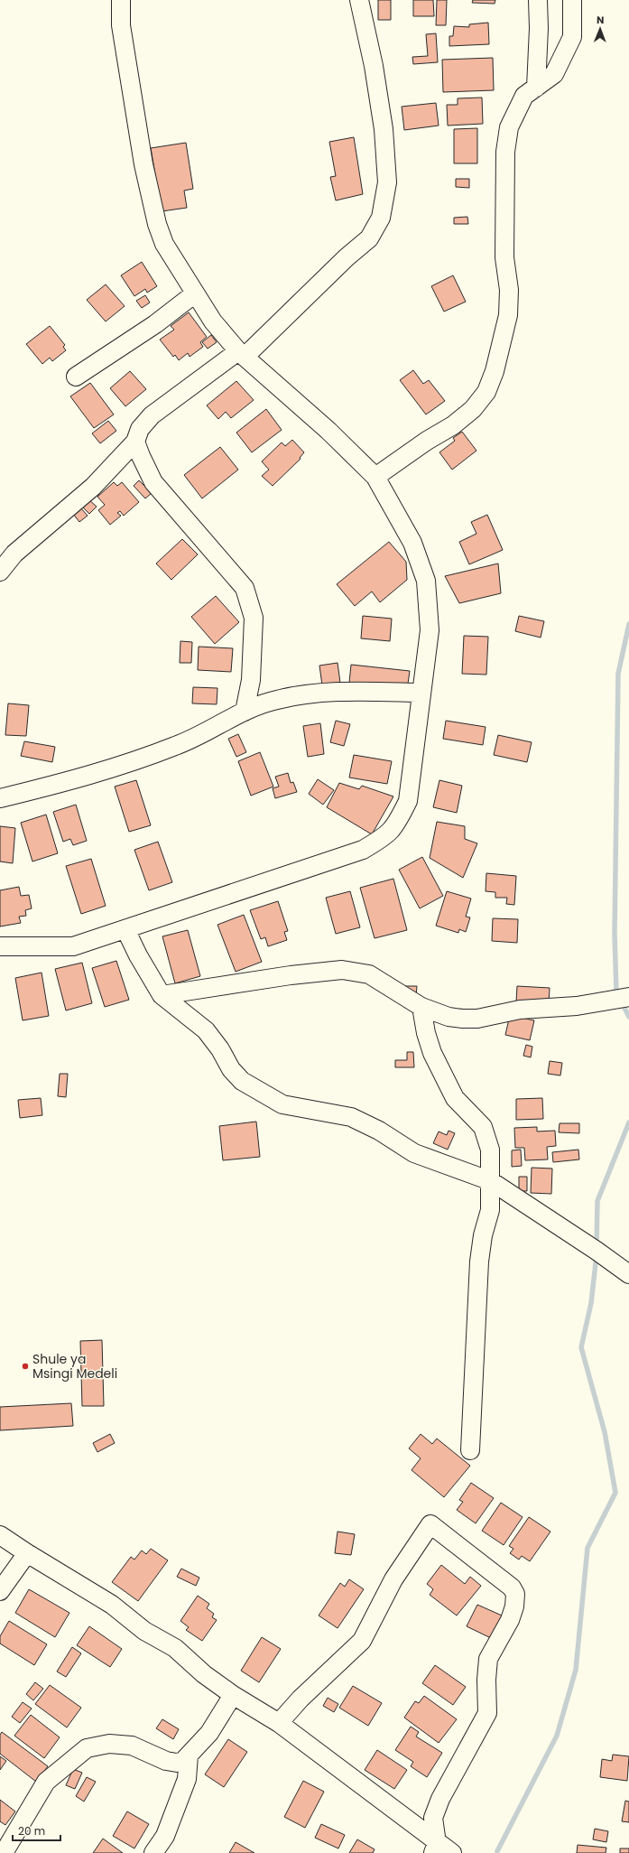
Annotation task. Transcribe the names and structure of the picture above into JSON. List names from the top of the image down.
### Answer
{
  "places": ["Shule ya Msingi Medeli"],
  "scale_bar": "20 m",
  "north": "top"
}
